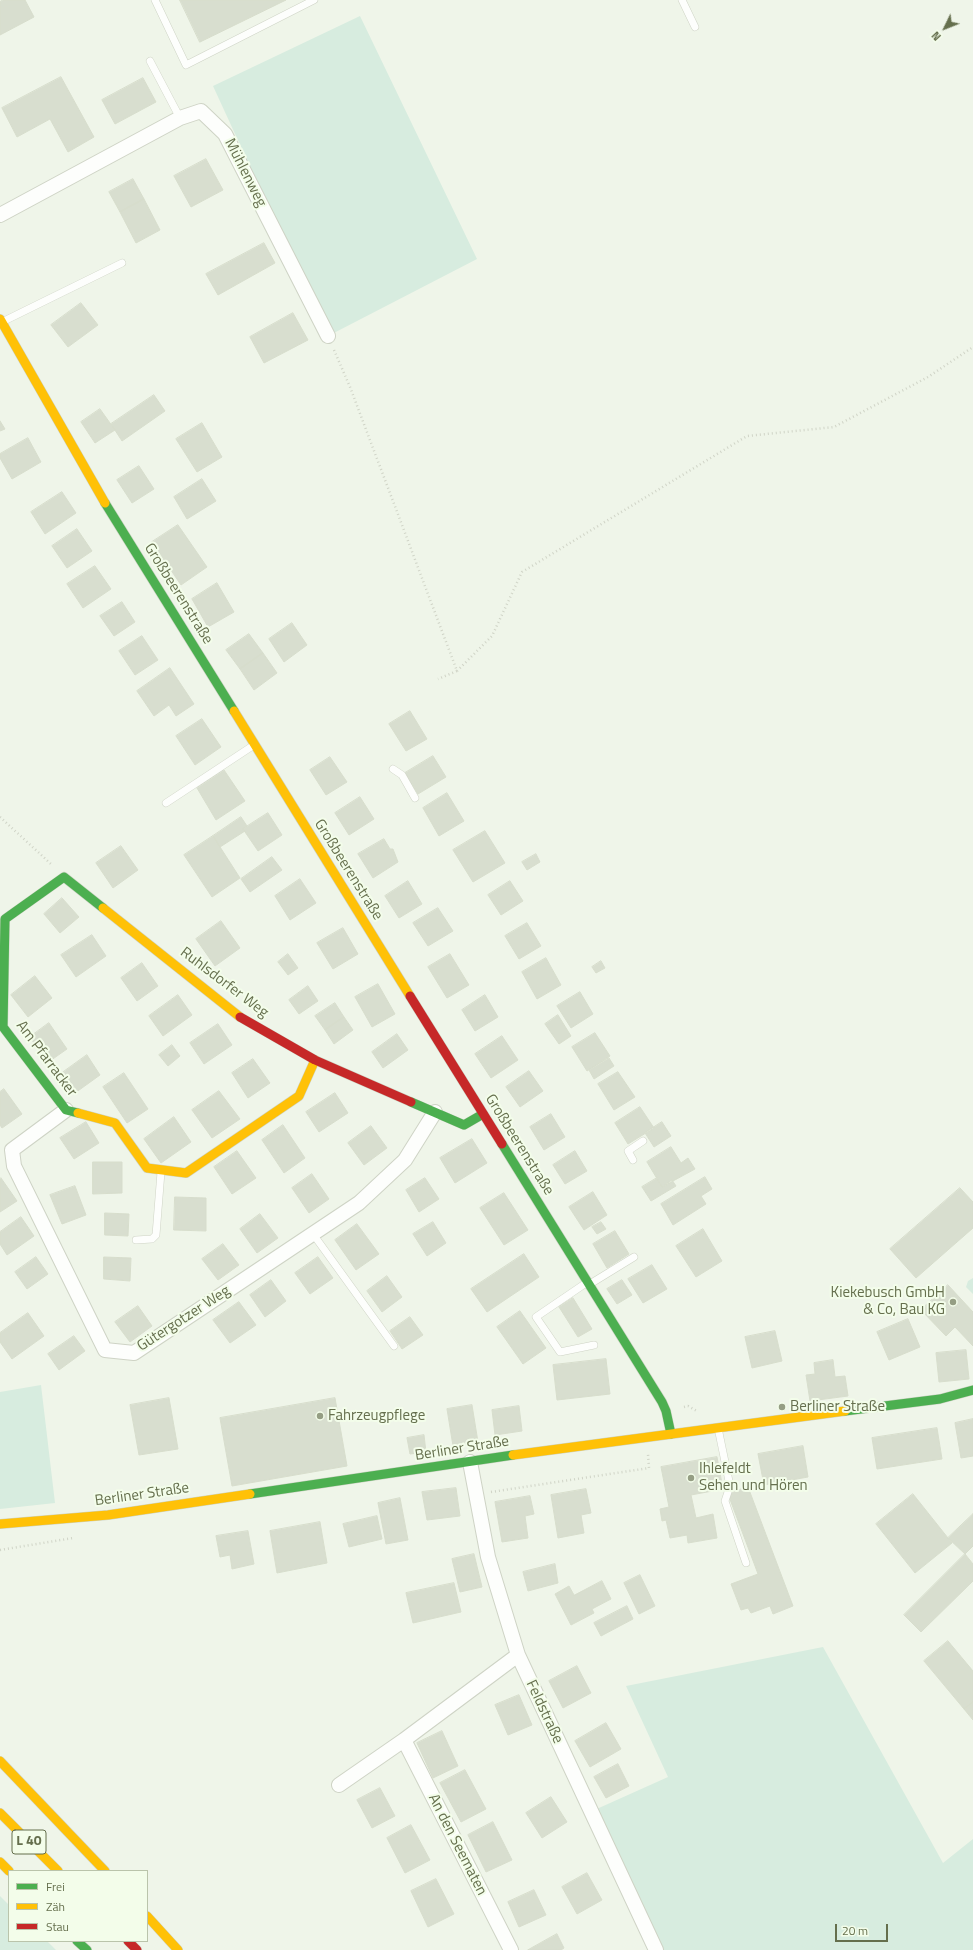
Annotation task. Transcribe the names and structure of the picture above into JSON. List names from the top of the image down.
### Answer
{
  "streets": {
    "main road": [
      "Großbeerenstraße",
      "Ruhlsdorfer Weg",
      "Am Pfarracker",
      "Berliner Straße",
      "L 40"
    ],
    "street": [
      "Mühlenweg",
      "Gütergotzer Weg",
      "Feldstraße",
      "An den Seematen"
    ]
  },
  "crossings": [
    ["Großbeerenstraße", "Ruhlsdorfer Weg"],
    ["Großbeerenstraße", "Berliner Straße"],
    ["Ruhlsdorfer Weg", "Am Pfarracker"],
    ["Ruhlsdorfer Weg", "Gütergotzer Weg"],
    ["Am Pfarracker", "Gütergotzer Weg"],
    ["Berliner Straße", "Feldstraße"]
  ],
  "places": [
    "Kiekebusch GmbH & Co, Bau KG",
    "Berliner Straße",
    "Fahrzeugpflege",
    "Ihlefeldt Sehen und Hören"
  ],
  "legend": ["Frei", "Zäh", "Stau"],
  "scale_bar": "20 m",
  "north": "bottom left"
}
